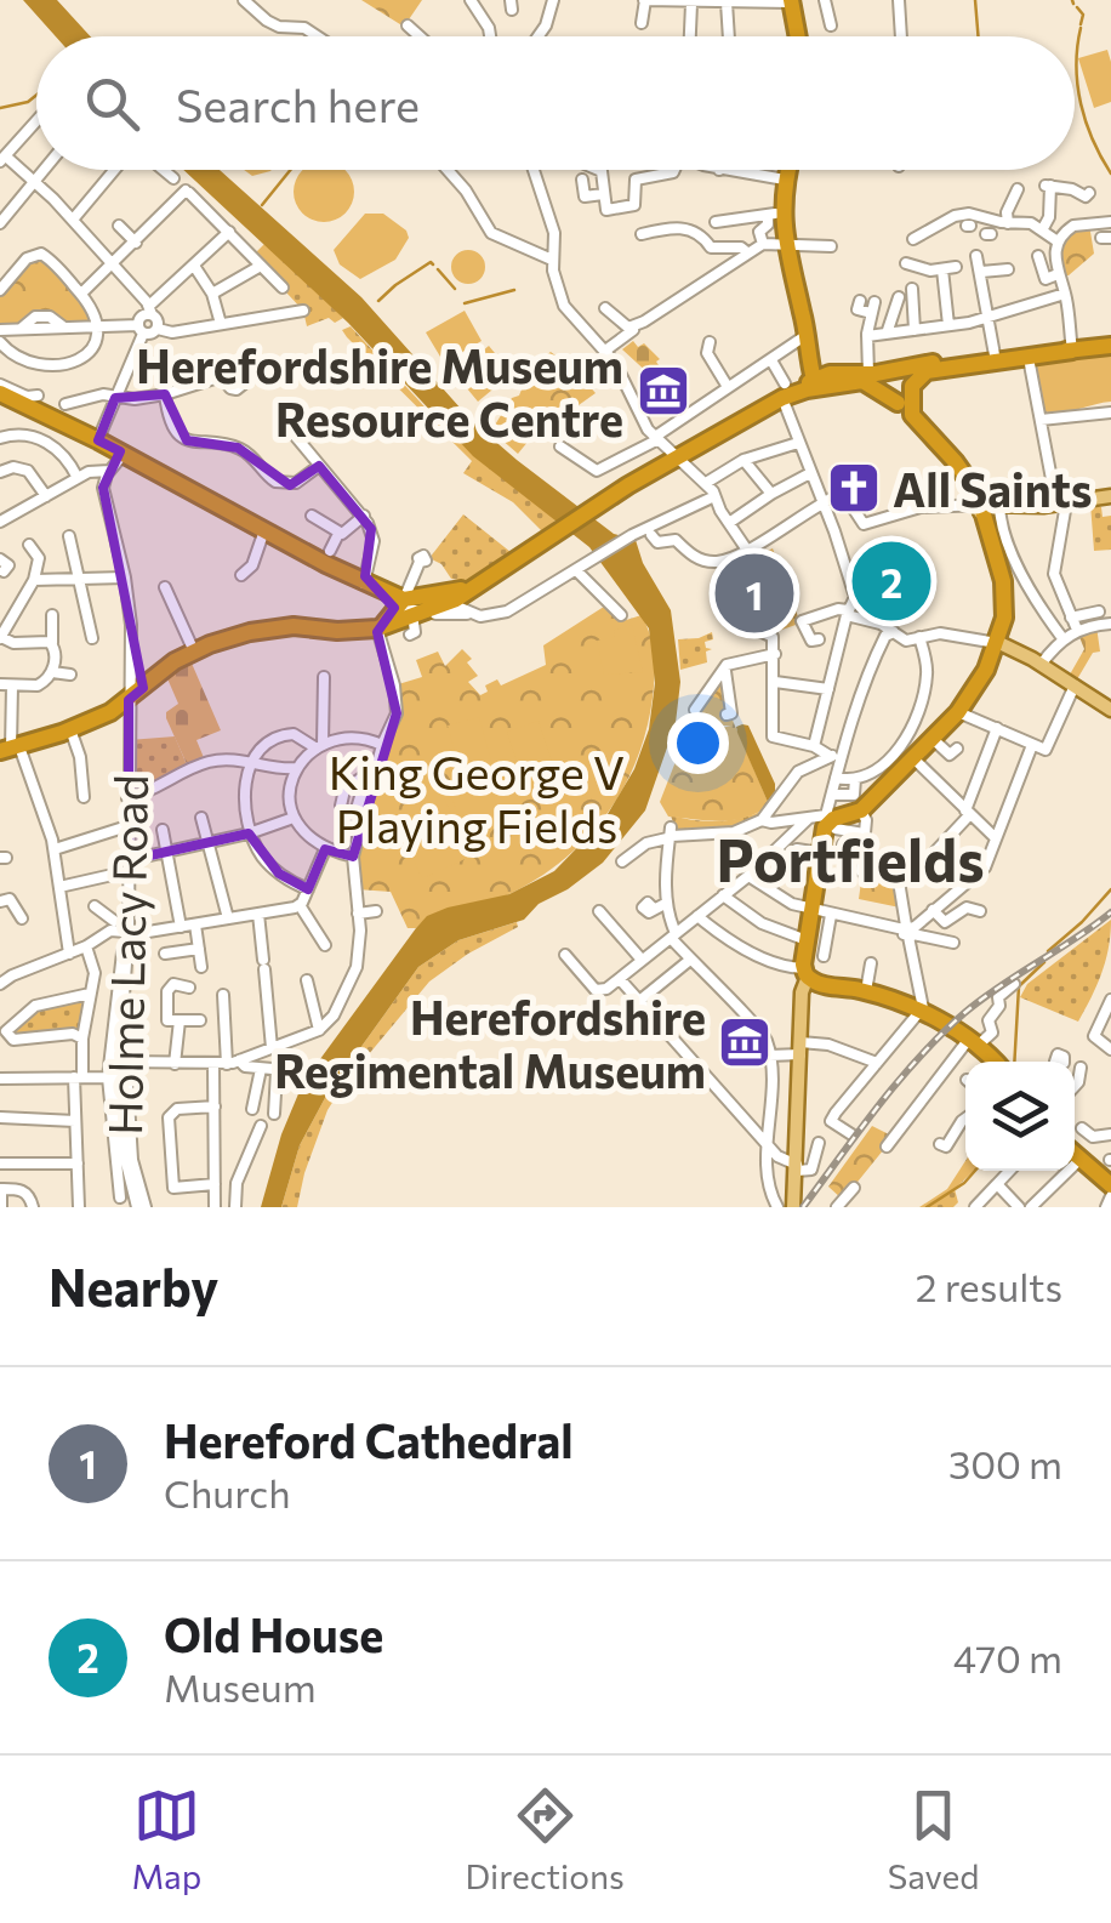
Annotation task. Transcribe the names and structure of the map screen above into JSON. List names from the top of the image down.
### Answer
{
  "streets": {
    "street": ["Holme Lacy Road"]
  },
  "districts": ["Portfields"],
  "parks": ["King George V Playing Fields"],
  "places": {
    "museum": ["Herefordshire Museum Resource Centre", "Herefordshire Regimental Museum"],
    "church": ["All Saints"]
  },
  "page": {
    "search": "Search here",
    "pins": ["2", "1"],
    "heading": ["Nearby", "2 results"],
    "list": [
      {
        "mark": "1",
        "name": "Hereford Cathedral",
        "note": "Church",
        "value": "300 m"
      },
      {
        "mark": "2",
        "name": "Old House",
        "note": "Museum",
        "value": "470 m"
      }
    ],
    "nav": ["Map", "Directions", "Saved"]
  }
}
